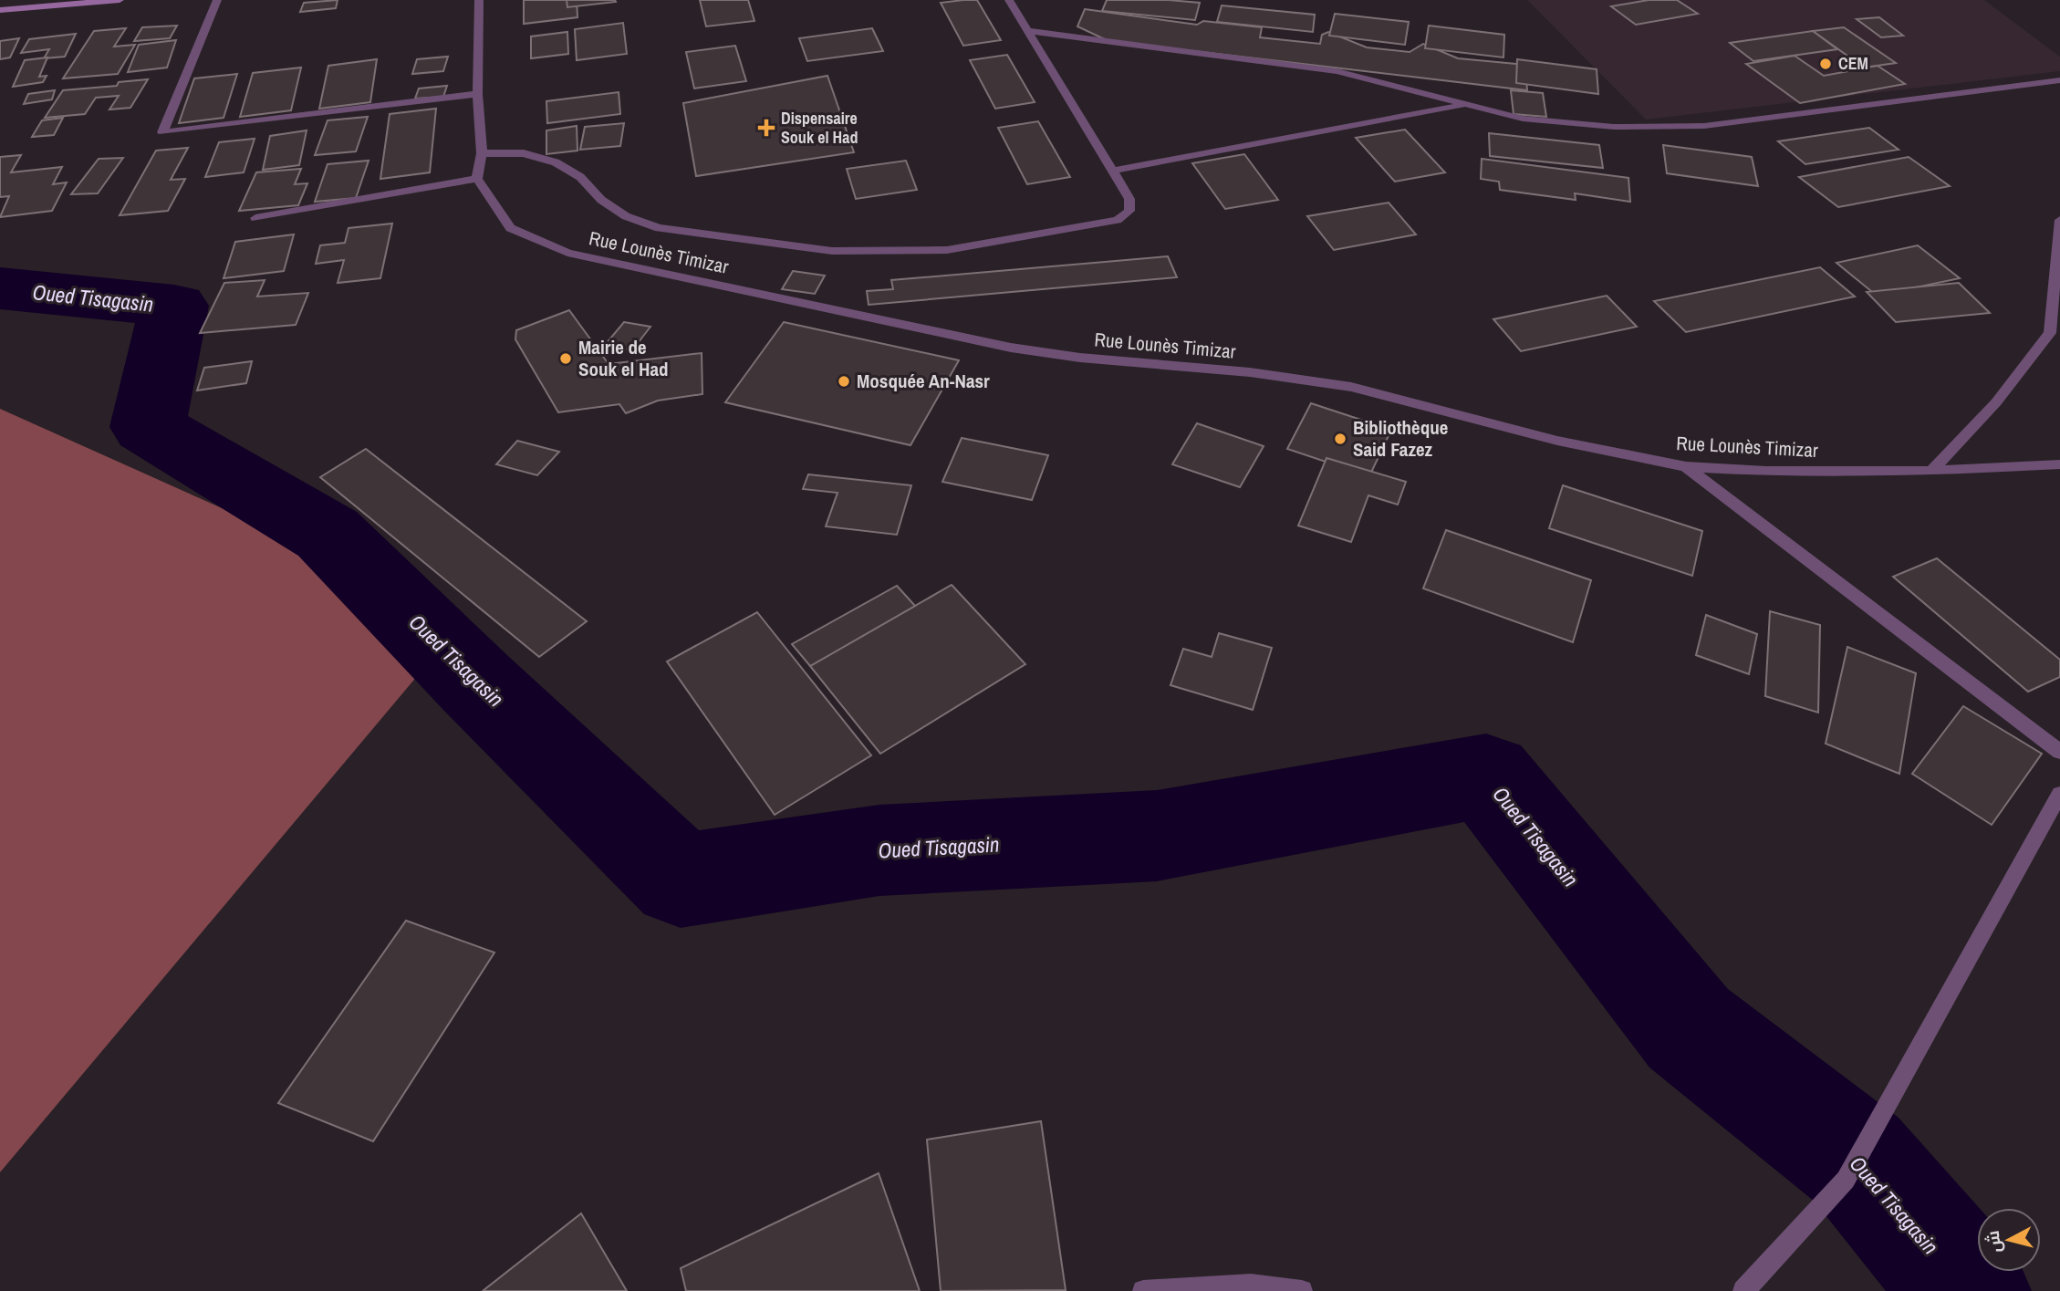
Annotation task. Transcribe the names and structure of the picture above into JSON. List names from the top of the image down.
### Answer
{
  "streets": {
    "street": ["Rue Lounès Timizar"]
  },
  "water": ["Oued Tisagasin"],
  "places": {
    "other": [
      "CEM",
      "Mairie de Souk el Had",
      "Mosquée An-Nasr",
      "Bibliothèque Said Fazez"
    ],
    "health": ["Dispensaire Souk el Had"]
  },
  "north": "left"
}
